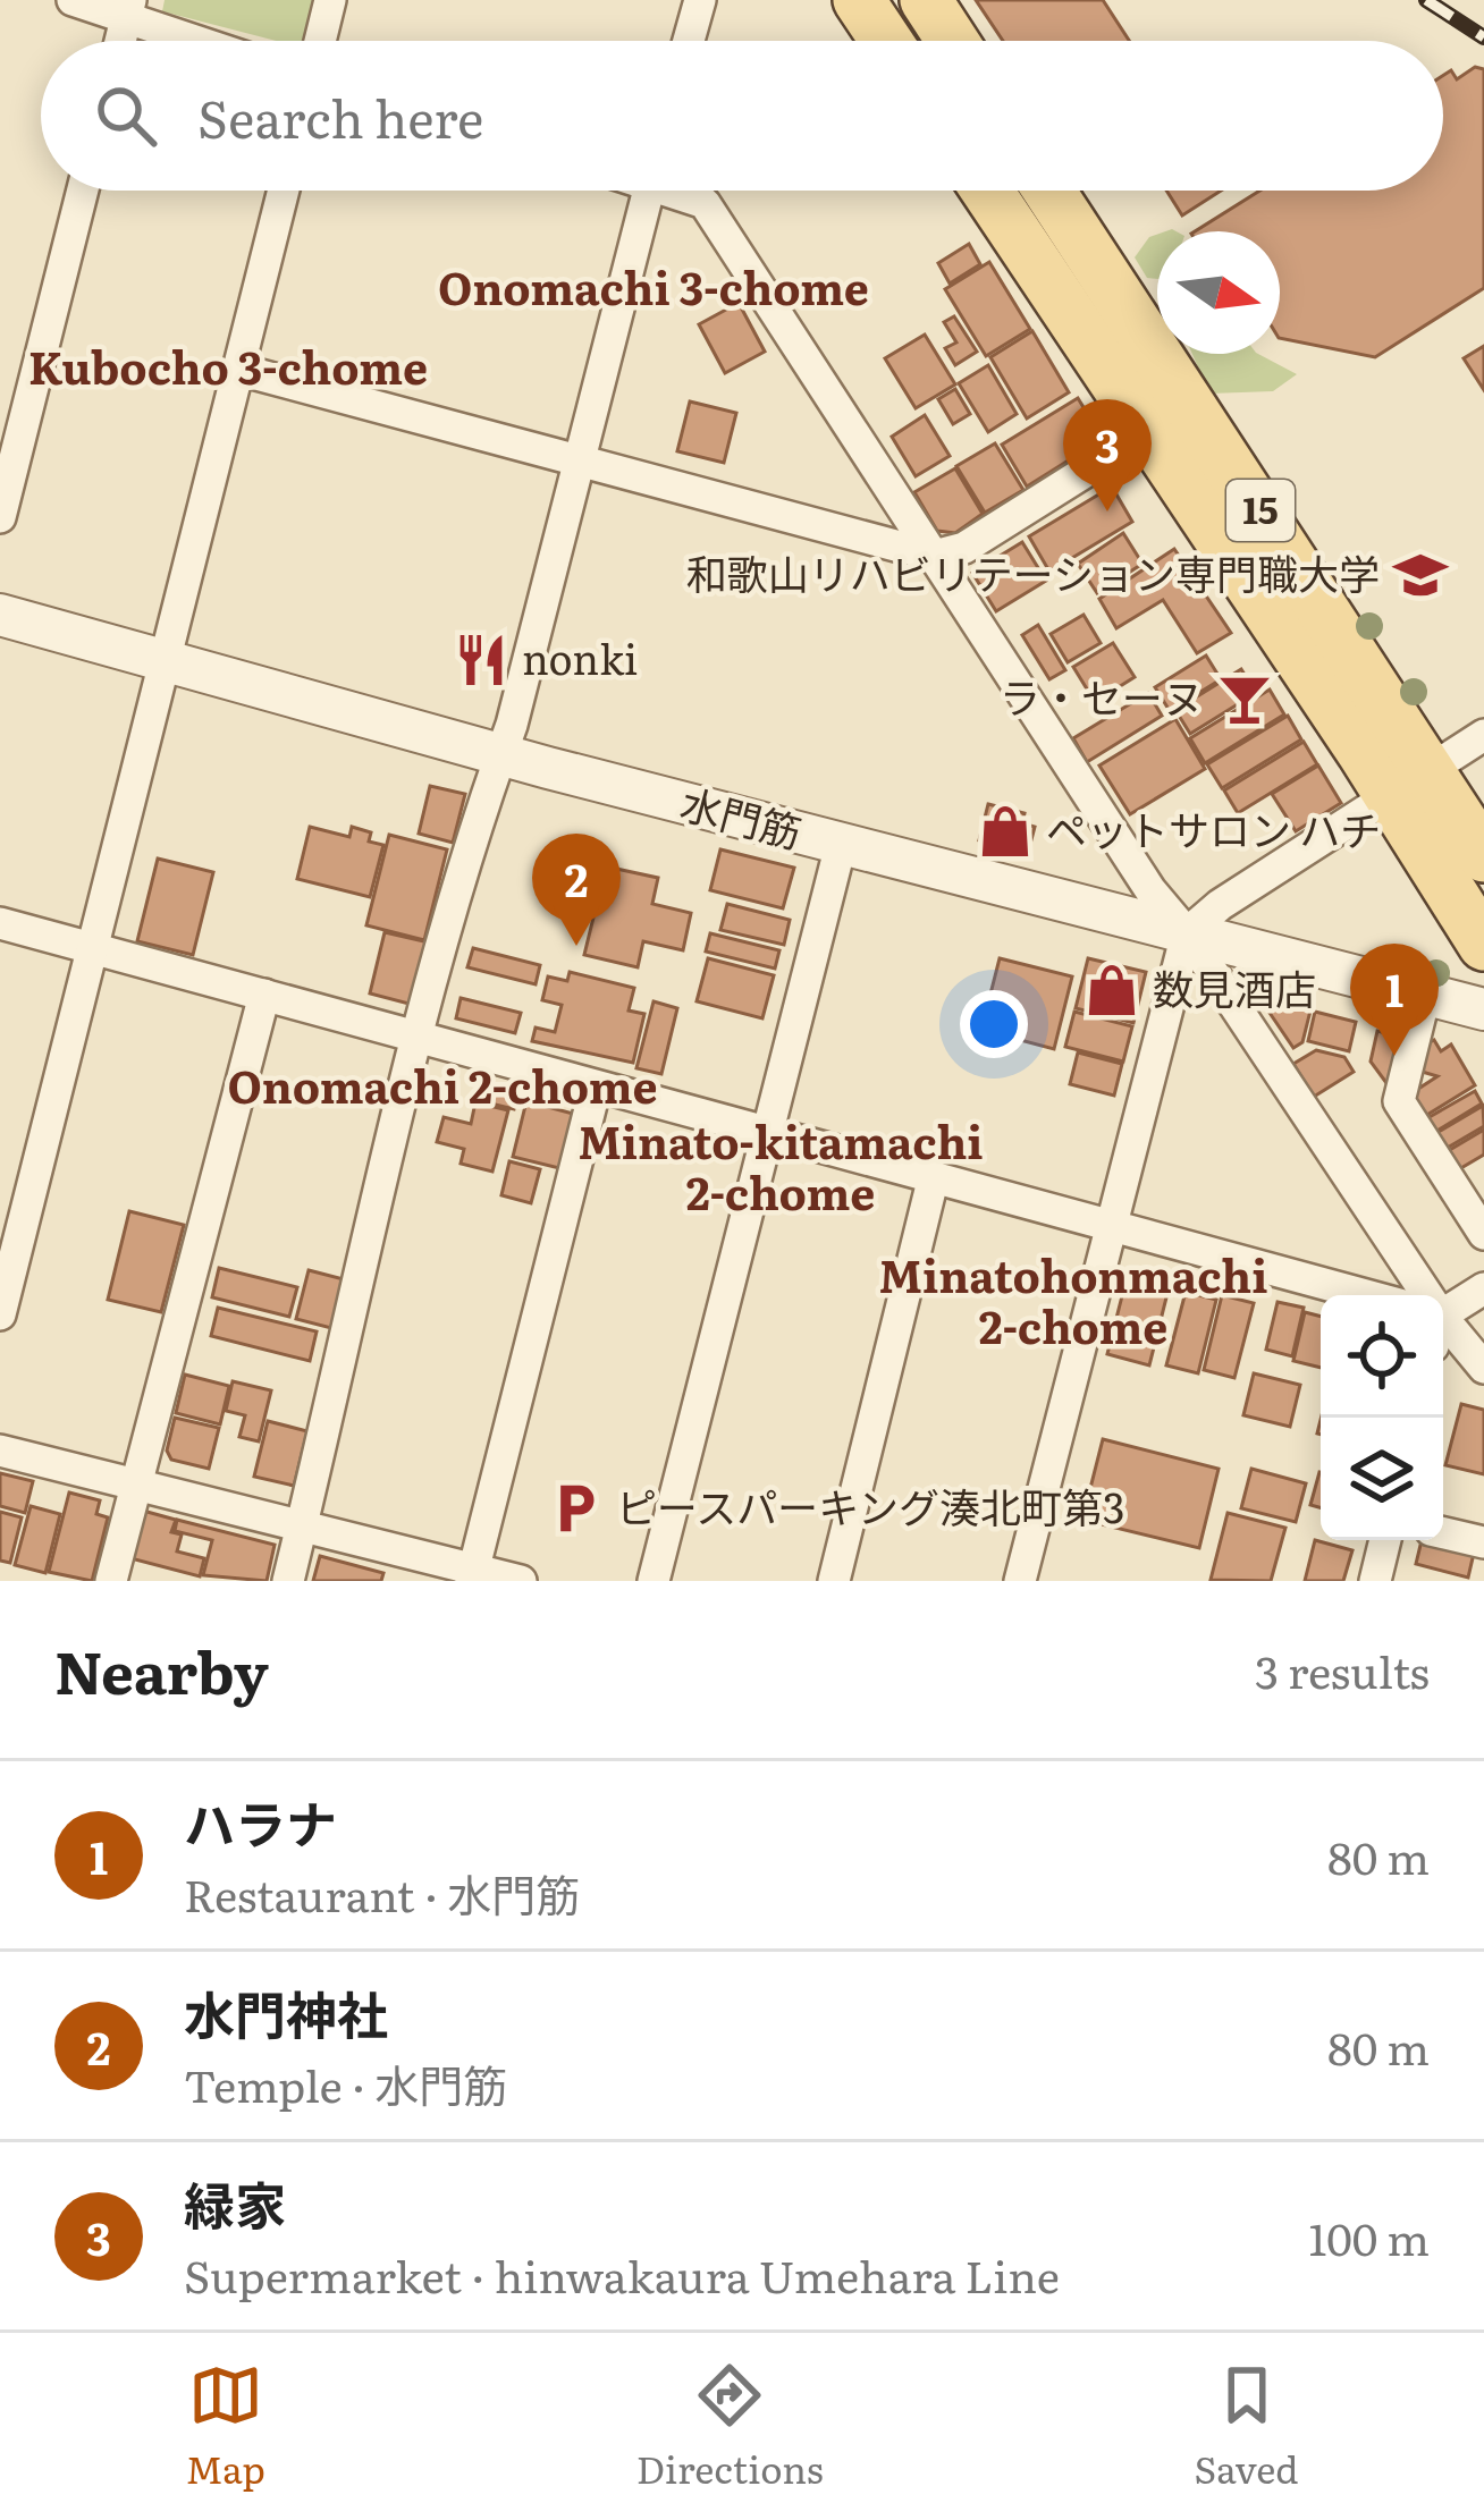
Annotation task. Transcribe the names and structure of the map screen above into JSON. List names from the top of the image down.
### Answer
{
  "streets": {
    "main road": ["15"],
    "street": ["水門筋"]
  },
  "districts": [
    "Onomachi 3-chome",
    "Kubocho 3-chome",
    "Onomachi 2-chome",
    "Minato-kitamachi 2-chome",
    "Minatohonmachi 2-chome"
  ],
  "places": {
    "school or university": ["和歌山リハビリテーション専門職大学"],
    "restaurant": ["nonki"],
    "bar": ["ラ・セーヌ"],
    "shop": ["ペットサロン ハチ", "数見酒店"],
    "parking": ["ピースパーキング湊北町第3"]
  },
  "north": "right",
  "page": {
    "search": "Search here",
    "pins": ["3", "2", "1"],
    "heading": ["Nearby", "3 results"],
    "list": [
      {
        "mark": "1",
        "name": "ハラナ",
        "note": "Restaurant · 水門筋",
        "value": "80 m"
      },
      {
        "mark": "2",
        "name": "水門神社",
        "note": "Temple · 水門筋",
        "value": "80 m"
      },
      {
        "mark": "3",
        "name": "緑家",
        "note": "Supermarket · hinwakaura Umehara Line",
        "value": "100 m"
      }
    ],
    "nav": ["Map", "Directions", "Saved"]
  }
}
